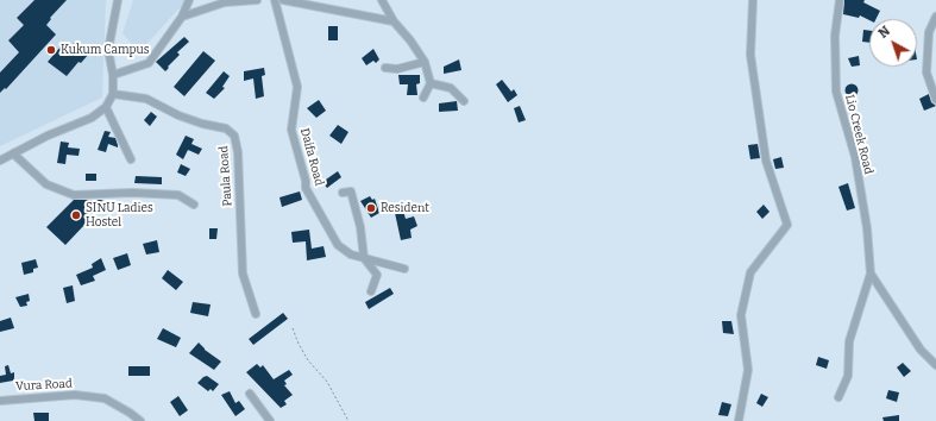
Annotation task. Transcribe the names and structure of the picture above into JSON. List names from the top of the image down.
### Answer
{
  "streets": {
    "street": [
      "Lio Creek Road",
      "Daifa Road",
      "Paula Road",
      "Vura Road"
    ]
  },
  "places": ["Kukum Campus", "Resident", "SINU Ladies Hostel"],
  "north": "top left"
}
